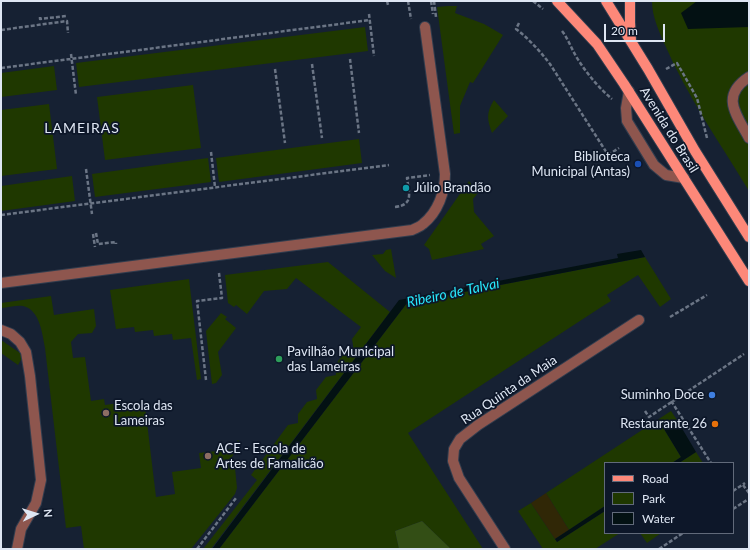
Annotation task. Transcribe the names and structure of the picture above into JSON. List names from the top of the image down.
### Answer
{
  "streets": {
    "main road": ["Avenida do Brasil"],
    "street": ["Rua Quinta da Maia"]
  },
  "districts": ["LAMEIRAS"],
  "water": ["Ribeiro de Talvai"],
  "places": [
    "Biblioteca Municipal (Antas)",
    "Júlio Brandão",
    "Pavilhão Municipal das Lameiras",
    "Suminho Doce",
    "Escola das Lameiras",
    "Restaurante 26",
    "ACE - Escola de Artes de Famalicão"
  ],
  "legend": ["Road", "Park", "Water"],
  "scale_bar": "20 m",
  "north": "right"
}
